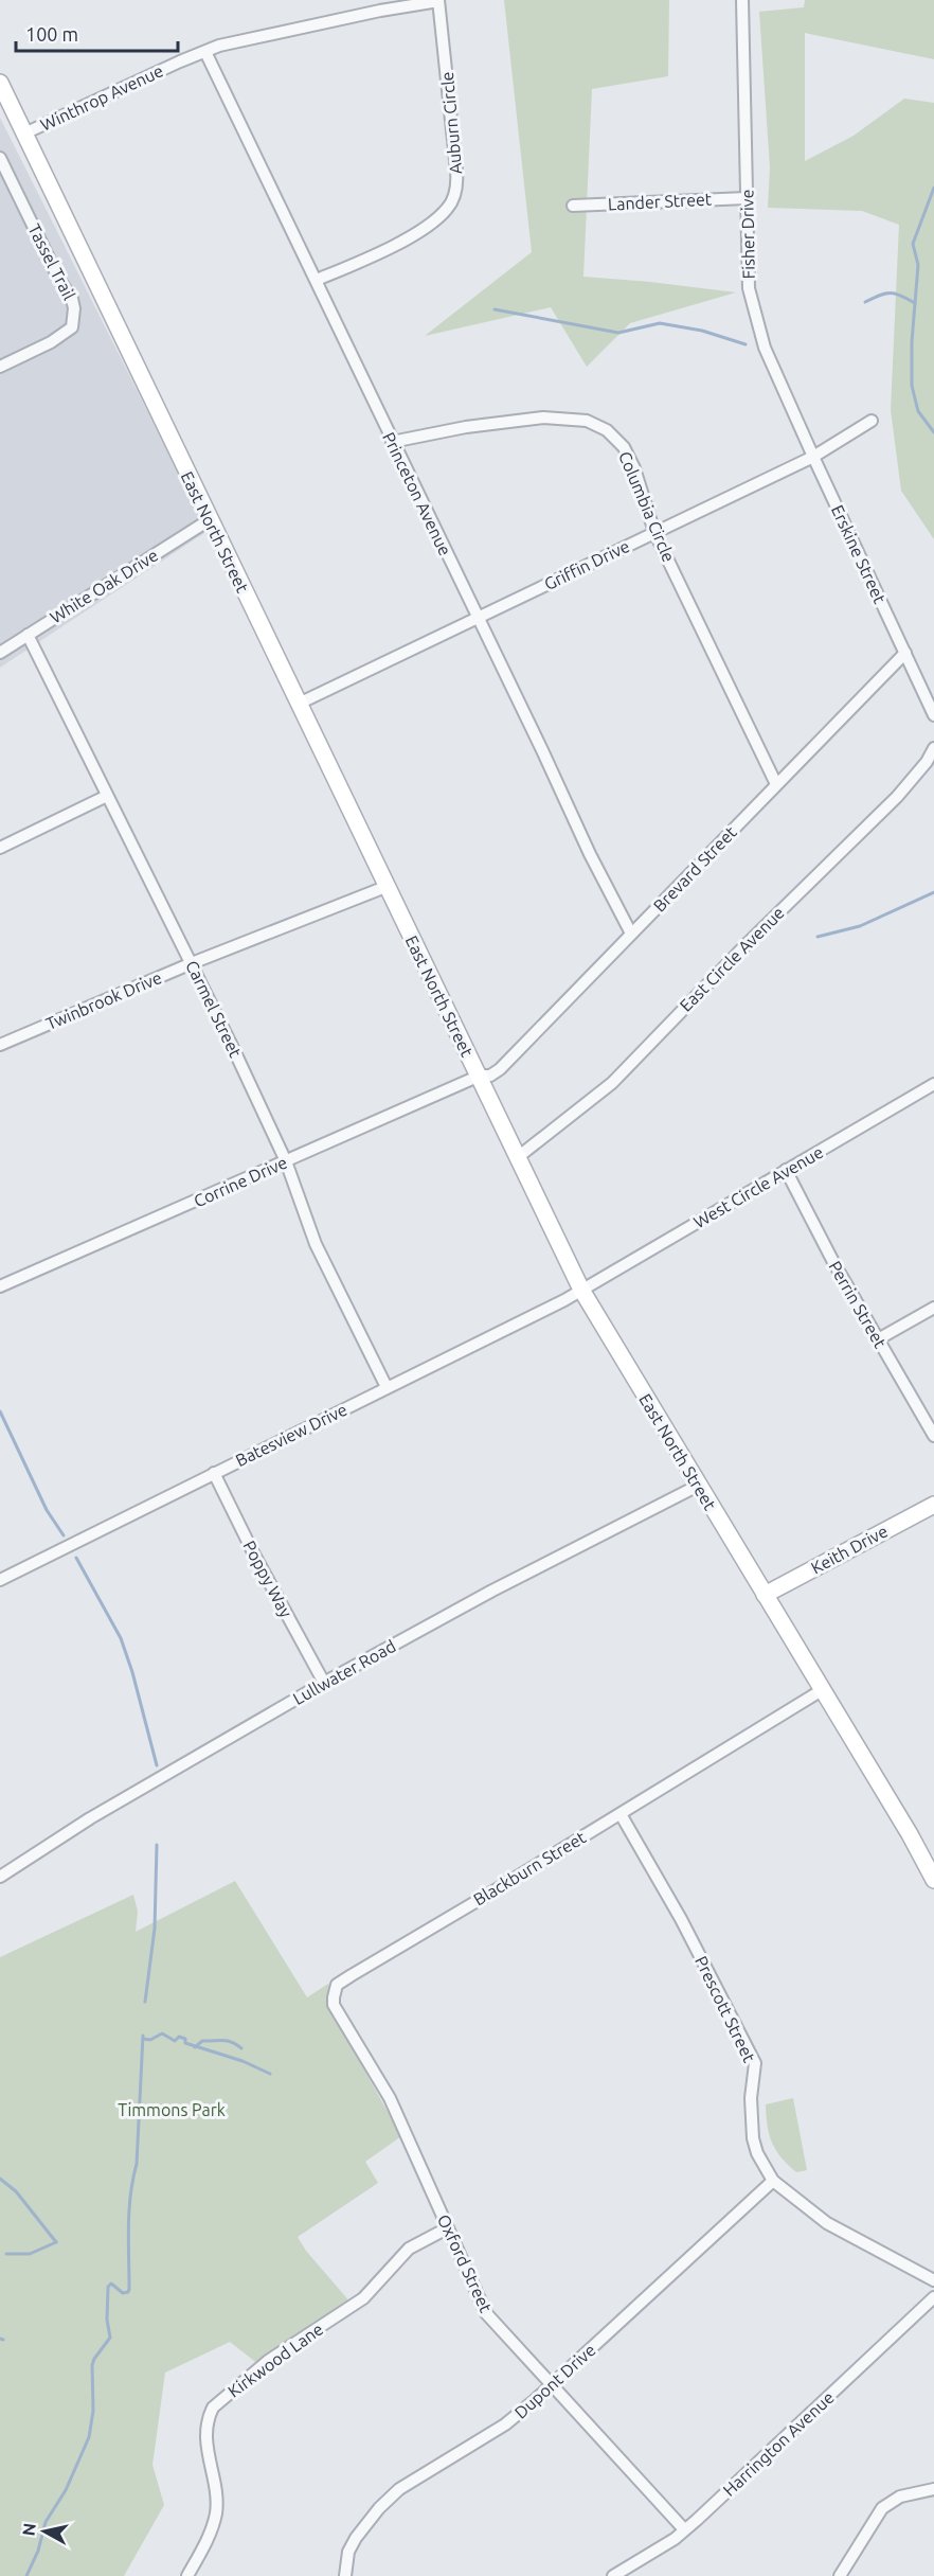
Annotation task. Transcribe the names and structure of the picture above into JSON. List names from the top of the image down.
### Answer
{
  "streets": {
    "main road": ["East North Street", "Keith Drive"],
    "street": [
      "Winthrop Avenue",
      "Auburn Circle",
      "Lander Street",
      "Fisher Drive",
      "Tassel Trail",
      "Princeton Avenue",
      "Columbia Circle",
      "Erskine Street",
      "Griffin Drive",
      "White Oak Drive",
      "Brevard Street",
      "East Circle Avenue",
      "Twinbrook Drive",
      "Carmel Street",
      "Corrine Drive",
      "West Circle Avenue",
      "Perrin Street",
      "Batesview Drive",
      "Poppy Way",
      "Lullwater Road",
      "Blackburn Street",
      "Prescott Street",
      "Oxford Street",
      "Kirkwood Lane",
      "Dupont Drive",
      "Harrington Avenue"
    ]
  },
  "crossings": [
    ["Winthrop Avenue", "Auburn Circle"],
    ["Winthrop Avenue", "Princeton Avenue"],
    ["Winthrop Avenue", "East North Street"],
    ["Auburn Circle", "Princeton Avenue"],
    ["Lander Street", "Fisher Drive"],
    ["Fisher Drive", "Erskine Street"],
    ["Fisher Drive", "Griffin Drive"],
    ["Princeton Avenue", "Columbia Circle"],
    ["Princeton Avenue", "Griffin Drive"],
    ["Princeton Avenue", "Brevard Street"],
    ["Columbia Circle", "Griffin Drive"],
    ["Columbia Circle", "Brevard Street"],
    ["East North Street", "Griffin Drive"],
    ["East North Street", "White Oak Drive"],
    ["East North Street", "Brevard Street"],
    ["East North Street", "East Circle Avenue"],
    ["East North Street", "Twinbrook Drive"],
    ["East North Street", "Corrine Drive"],
    ["East North Street", "West Circle Avenue"],
    ["East North Street", "Batesview Drive"],
    ["East North Street", "Keith Drive"],
    ["East North Street", "Lullwater Road"],
    ["East North Street", "Blackburn Street"],
    ["Erskine Street", "Griffin Drive"],
    ["Erskine Street", "Brevard Street"],
    ["White Oak Drive", "Carmel Street"],
    ["Brevard Street", "Corrine Drive"],
    ["Twinbrook Drive", "Carmel Street"],
    ["Carmel Street", "Corrine Drive"],
    ["Carmel Street", "Batesview Drive"],
    ["West Circle Avenue", "Perrin Street"],
    ["West Circle Avenue", "Batesview Drive"],
    ["Batesview Drive", "Poppy Way"],
    ["Poppy Way", "Lullwater Road"],
    ["Blackburn Street", "Prescott Street"],
    ["Blackburn Street", "Oxford Street"],
    ["Prescott Street", "Dupont Drive"],
    ["Oxford Street", "Kirkwood Lane"],
    ["Oxford Street", "Dupont Drive"],
    ["Oxford Street", "Harrington Avenue"]
  ],
  "parks": ["Timmons Park"],
  "scale_bar": "100 m",
  "north": "left"
}
